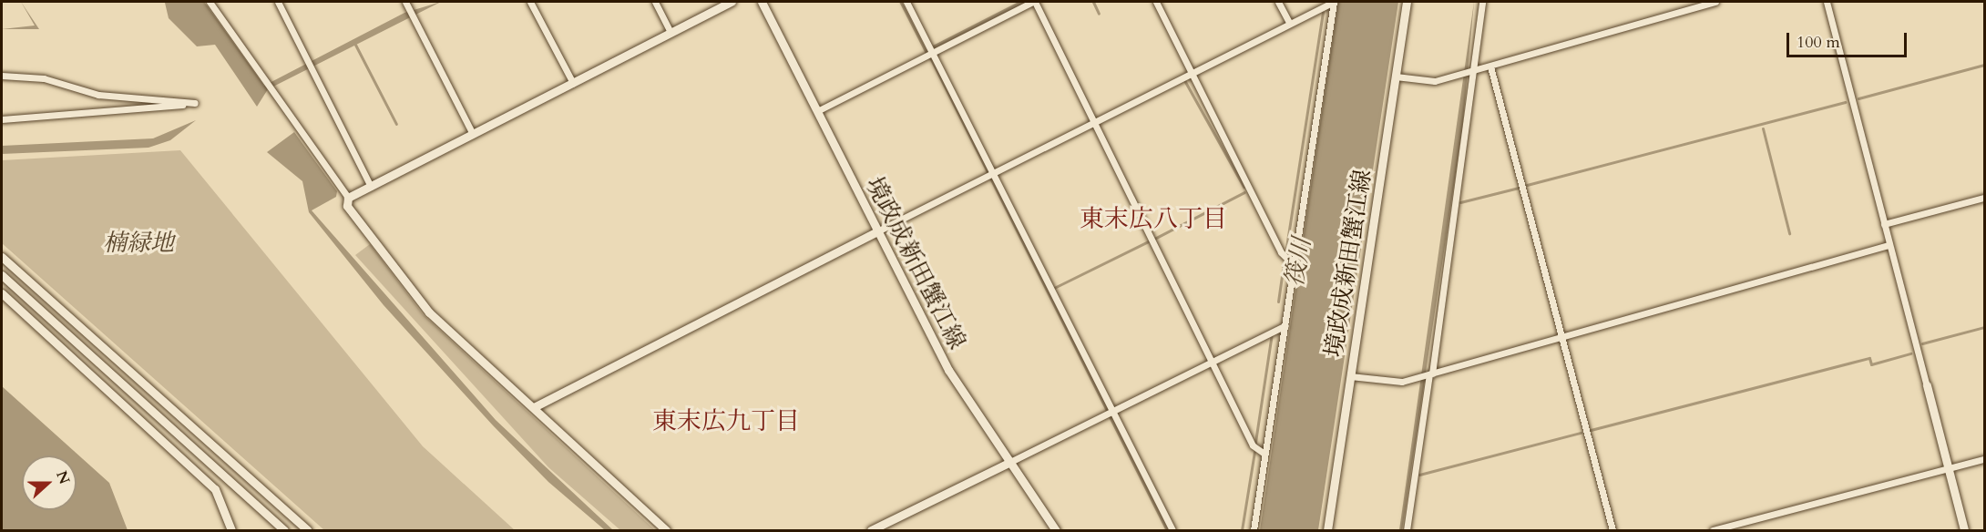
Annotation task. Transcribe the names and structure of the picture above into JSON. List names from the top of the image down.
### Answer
{
  "streets": {
    "street": ["境政成新田蟹江線"]
  },
  "districts": ["東末広八丁目", "東末広九丁目"],
  "water": ["筏川"],
  "parks": ["楠緑地"],
  "scale_bar": "100 m",
  "north": "right"
}
